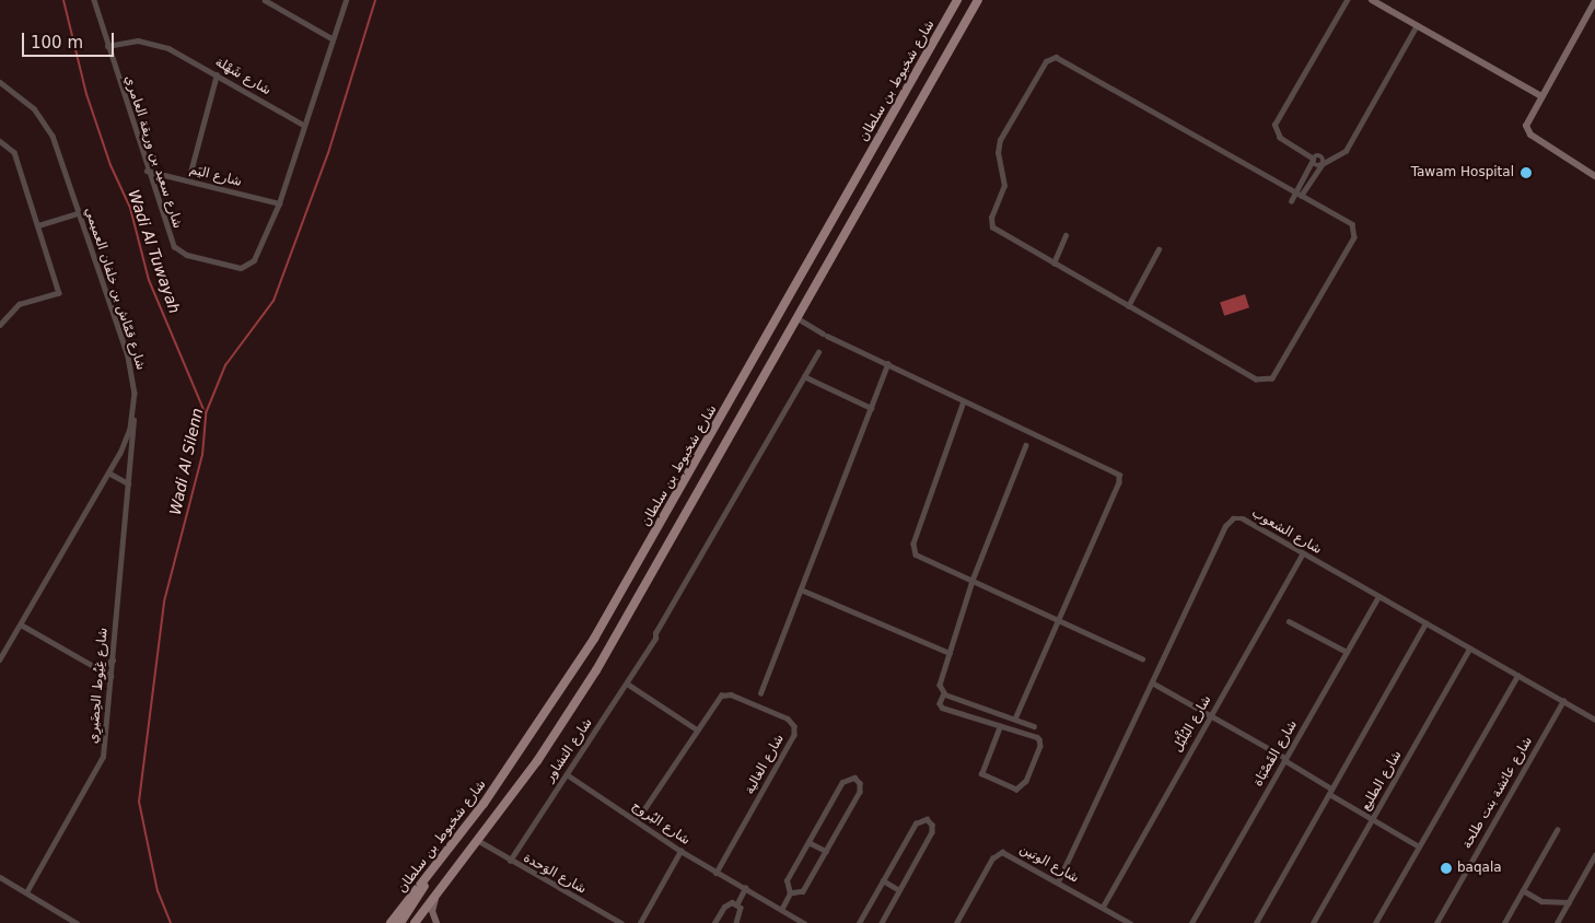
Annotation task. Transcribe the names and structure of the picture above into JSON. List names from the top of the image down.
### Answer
{
  "streets": {
    "main road": ["شارع شخبوط بن سلطان"],
    "street": [
      "شارع شَهْلة",
      "شارع سعيد بن وريقة العامري",
      "شارع اليَم",
      "شارع قمّاش بن خلفان العميمي",
      "شارع الشعوب",
      "شارع غِيُوط الحِضَيرِي",
      "شارع البُلْبُل",
      "شارع التشاور",
      "شارع القَصْبَاة",
      "شارع الغالية",
      "شارع الطليع",
      "شارع عائشة بنت طلحة",
      "شارع البُروج",
      "شارع الوتين",
      "شارع الوَحدة"
    ]
  },
  "crossings": [
    ["شارع شَهْلة", "شارع سعيد بن وريقة العامري"],
    ["شارع سعيد بن وريقة العامري", "شارع اليَم"],
    ["شارع قمّاش بن خلفان العميمي", "شارع غِيُوط الحِضَيرِي"],
    ["شارع الشعوب", "شارع البُلْبُل"],
    ["شارع الشعوب", "شارع القَصْبَاة"],
    ["شارع الشعوب", "شارع الطليع"],
    ["شارع الشعوب", "شارع عائشة بنت طلحة"],
    ["شارع الشعوب", "شارع الوتين"],
    ["شارع البُلْبُل", "شارع الوتين"],
    ["شارع التشاور", "شارع البُروج"],
    ["شارع التشاور", "شارع الوَحدة"],
    ["شارع الغالية", "شارع البُروج"]
  ],
  "water": ["Wadi Al Tuwayah", "Wadi Al Silenn"],
  "places": ["Tawam Hospital", "baqala"],
  "scale_bar": "100 m"
}
